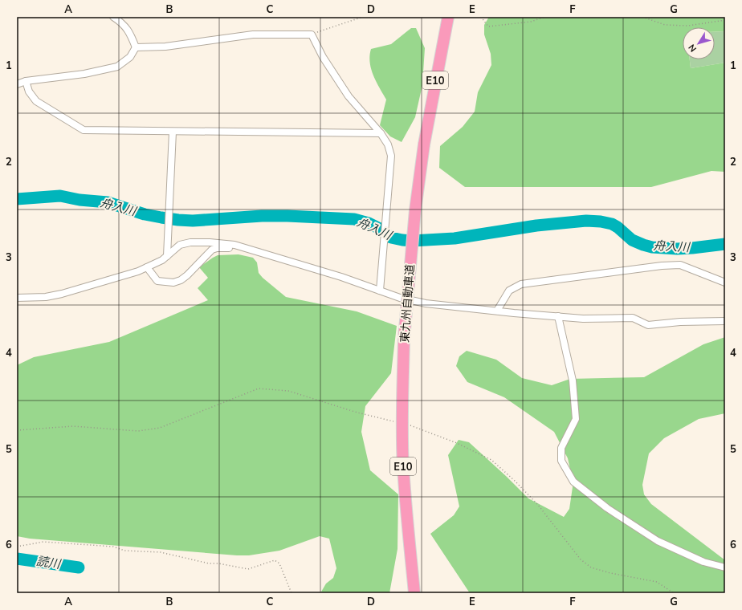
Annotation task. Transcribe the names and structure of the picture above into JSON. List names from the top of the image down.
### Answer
{
  "streets": {
    "highway": ["E10", "東九州自動車道"]
  },
  "water": ["舟入川", "読川"],
  "north": "bottom left",
  "grid": {
    "columns": [
      "A",
      "B",
      "C",
      "D",
      "E",
      "F",
      "G"
    ],
    "rows": [
      "1",
      "2",
      "3",
      "4",
      "5",
      "6"
    ]
  }
}
